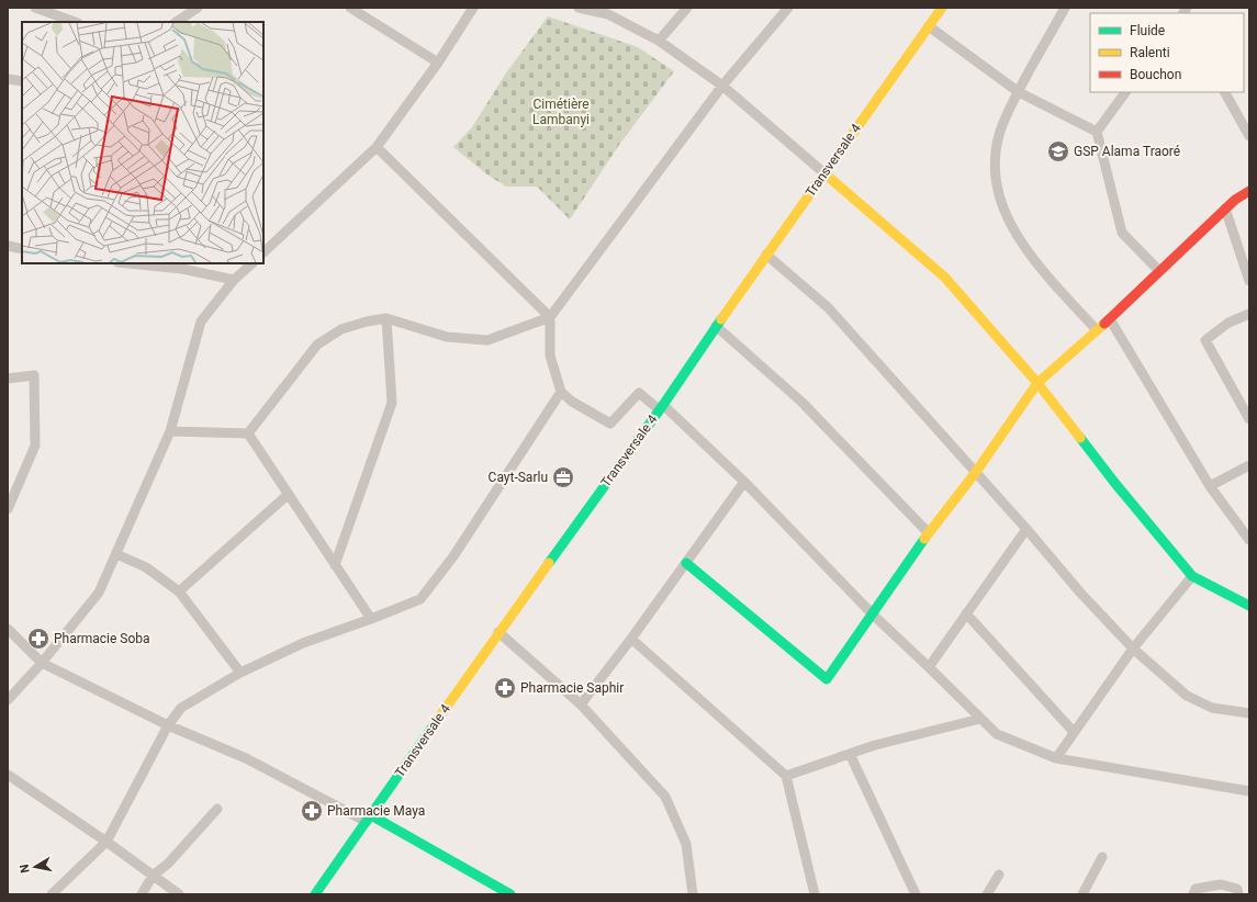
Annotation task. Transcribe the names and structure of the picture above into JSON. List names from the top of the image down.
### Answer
{
  "streets": {
    "street": ["Transversale 4"]
  },
  "parks": ["Cimétière Lambanyi"],
  "places": {
    "school or university": ["GSP Alama Traoré"],
    "office": ["Cayt-Sarlu"],
    "pharmacy": ["Pharmacie Soba", "Pharmacie Saphir", "Pharmacie Maya"]
  },
  "legend": ["Fluide", "Ralenti", "Bouchon"],
  "north": "left"
}
